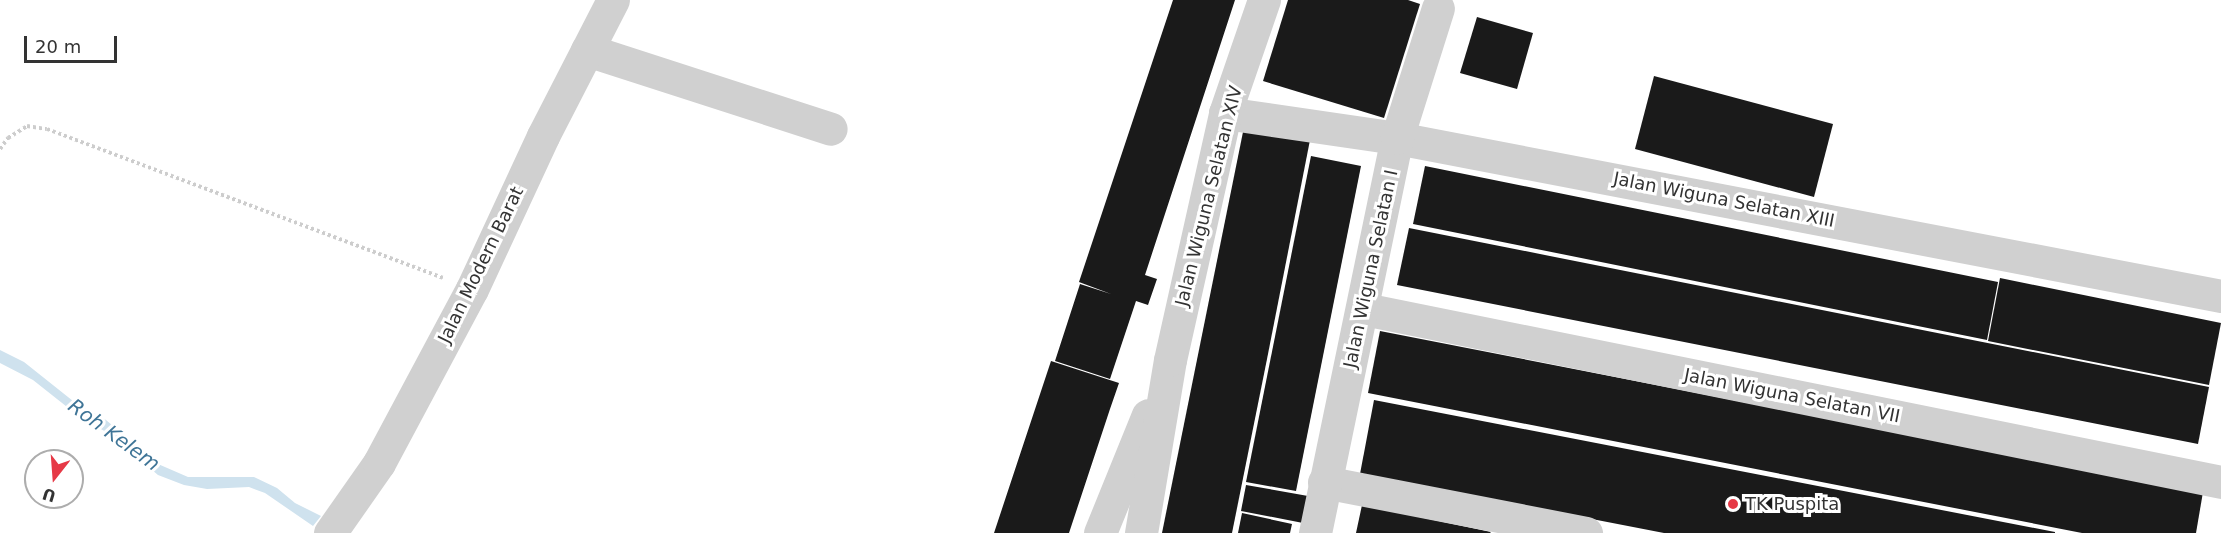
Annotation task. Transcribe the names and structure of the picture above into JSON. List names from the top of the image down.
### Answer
{
  "streets": {
    "street": [
      "Jalan Wiguna Selatan XIV",
      "Jalan Wiguna Selatan XIII",
      "Jalan Modern Barat",
      "Jalan Wiguna Selatan I",
      "Jalan Wiguna Selatan VII"
    ]
  },
  "crossings": [
    ["Jalan Wiguna Selatan XIV", "Jalan Wiguna Selatan XIII"],
    ["Jalan Wiguna Selatan XIII", "Jalan Wiguna Selatan I"],
    ["Jalan Wiguna Selatan I", "Jalan Wiguna Selatan VII"]
  ],
  "water": ["Roh Kelem"],
  "places": ["TK Puspita"],
  "scale_bar": "20 m",
  "north": "bottom"
}
